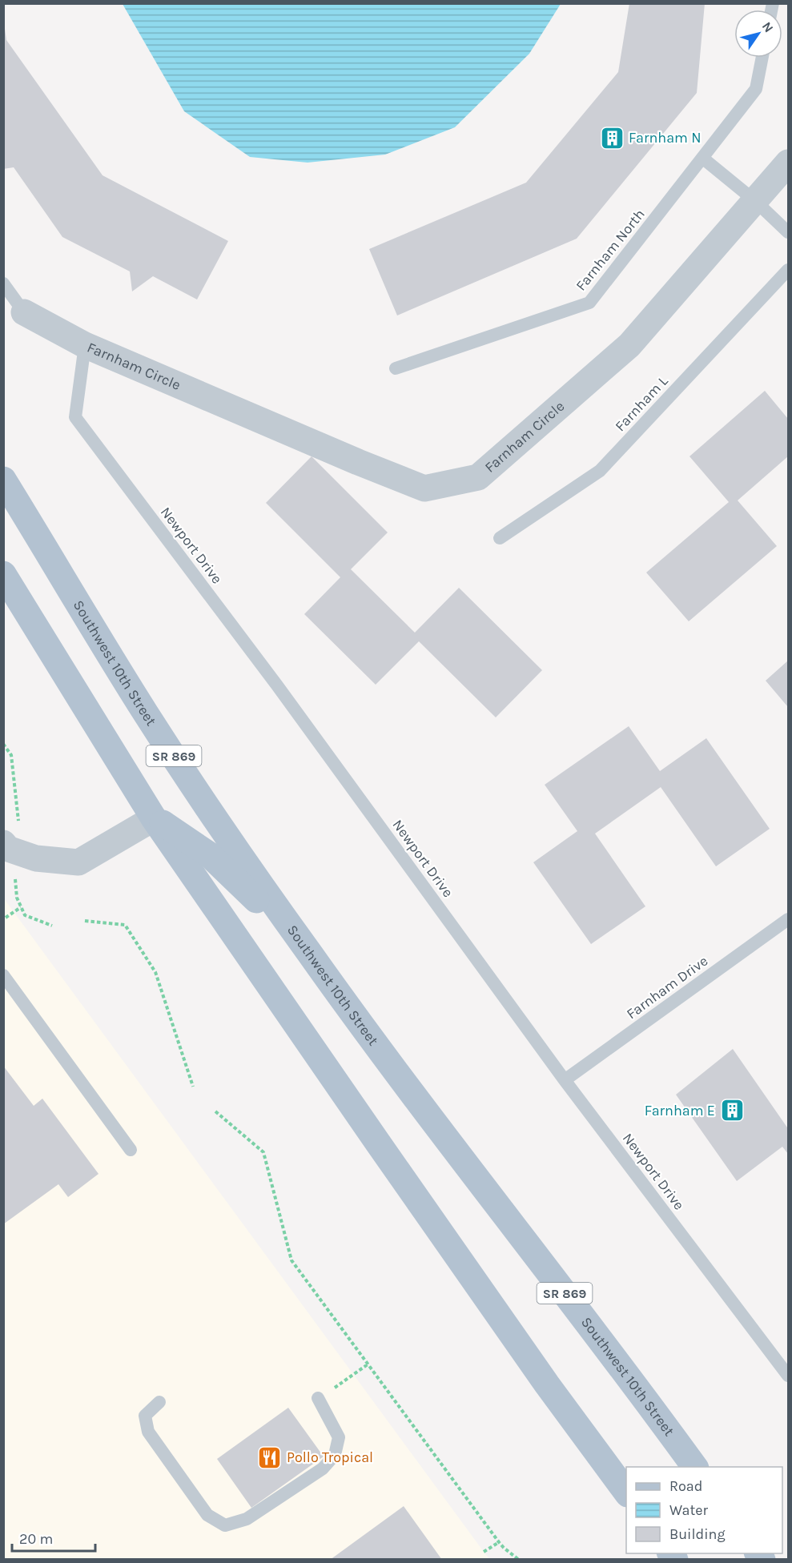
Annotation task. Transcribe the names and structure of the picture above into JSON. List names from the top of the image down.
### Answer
{
  "streets": {
    "main road": ["Southwest 10th Street", "SR 869"],
    "street": ["Farnham Circle"],
    "lane": [
      "Farnham North",
      "Farnham L",
      "Newport Drive",
      "Farnham Drive"
    ]
  },
  "crossings": [
    ["Farnham Circle", "Newport Drive"],
    ["Newport Drive", "Farnham Drive"]
  ],
  "places": {
    "building": ["Farnham N", "Farnham E"],
    "restaurant": ["Pollo Tropical"]
  },
  "legend": ["Road", "Water", "Building"],
  "scale_bar": "20 m",
  "north": "top right"
}
